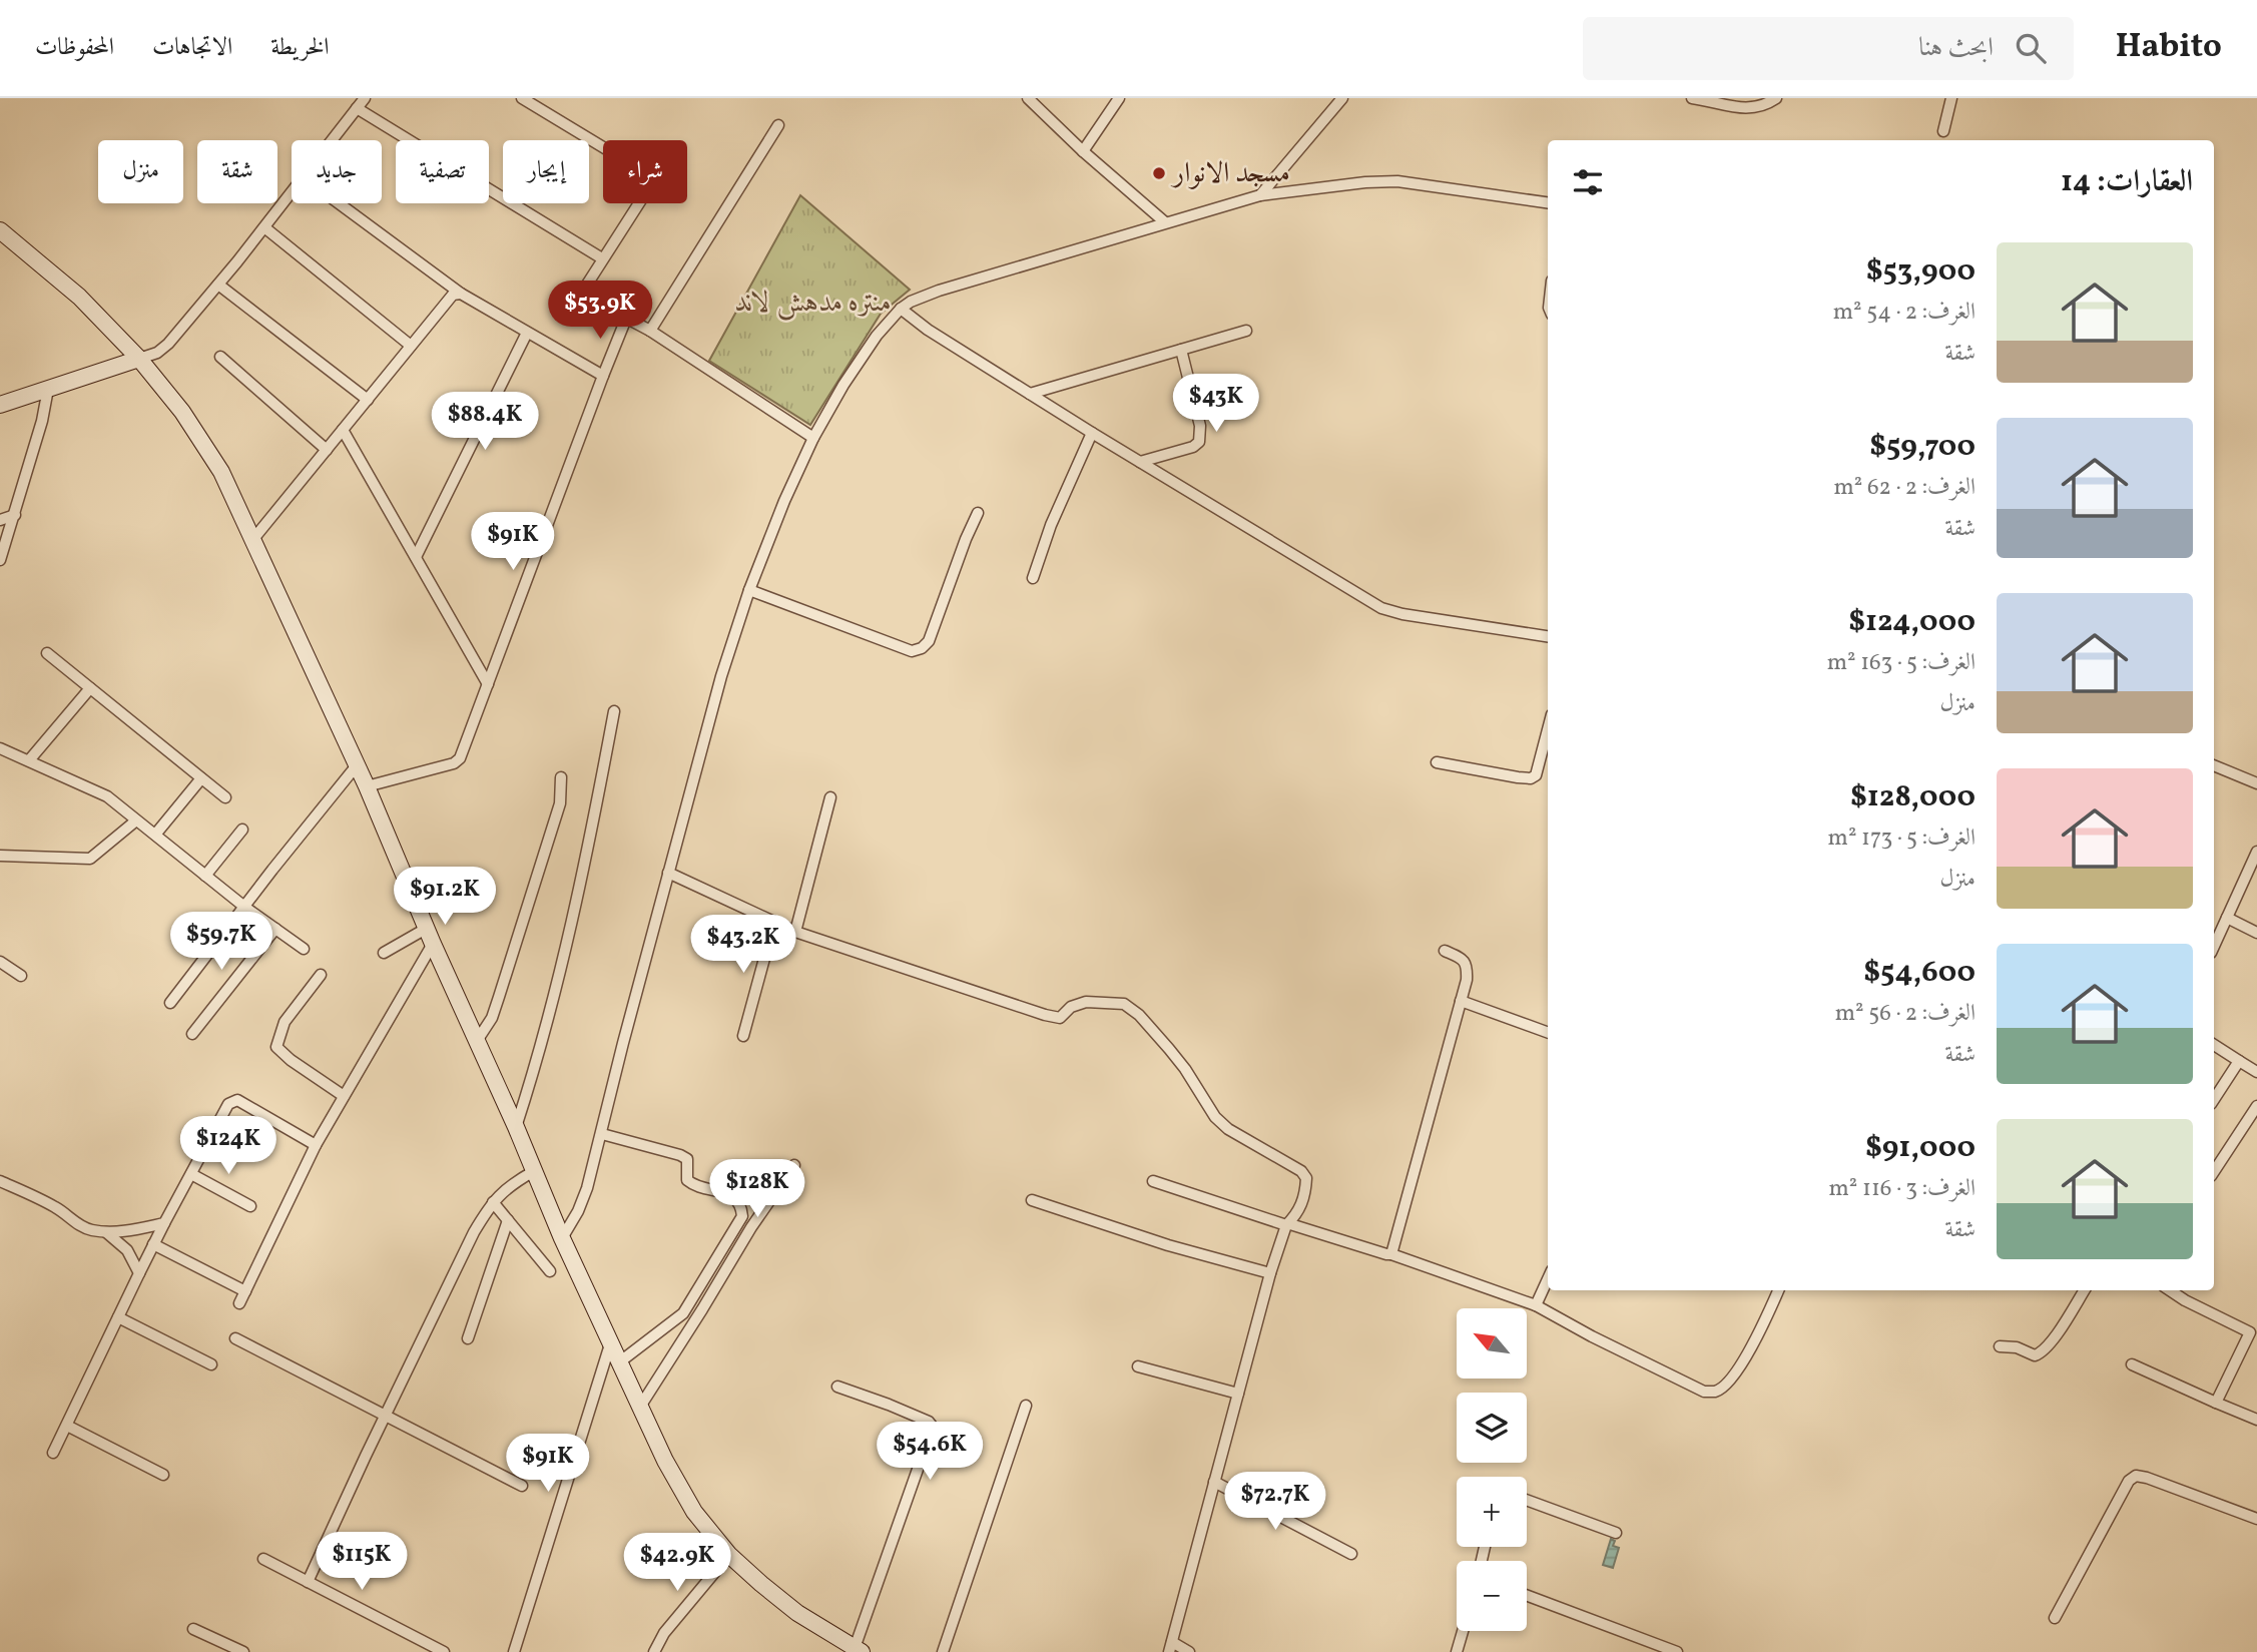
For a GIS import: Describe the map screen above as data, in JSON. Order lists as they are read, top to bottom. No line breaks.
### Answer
{"parks":["منتره مدهش لاند"],"places":["مسجد الانوار"],"north":"top left","page":{"header":"Habito","search":"ابحث هنا","nav":["الخريطة","الاتجاهات","المحفوظات"],"chip":["شراء","إيجار","تصفية","جديد","شقة","منزل"],"heading":"العقارات: 14","list":[{"name":"$53,900","note":"الغرف: 2 · 54 m² · شقة"},{"name":"$59,700","note":"الغرف: 2 · 62 m² · شقة"},{"name":"$124,000","note":"الغرف: 5 · 163 m² · منزل"},{"name":"$128,000","note":"الغرف: 5 · 173 m² · منزل"},{"name":"$54,600","note":"الغرف: 2 · 56 m² · شقة"},{"name":"$91,000","note":"الغرف: 3 · 116 m² · شقة"}],"price":["$53.9K","$43K","$88.4K","$91K","$91.2K","$59.7K","$43.2K","$124K","$128K","$54.6K","$91K","$72.7K","$115K","$42.9K"],"map_buttons":["+","−"]}}
